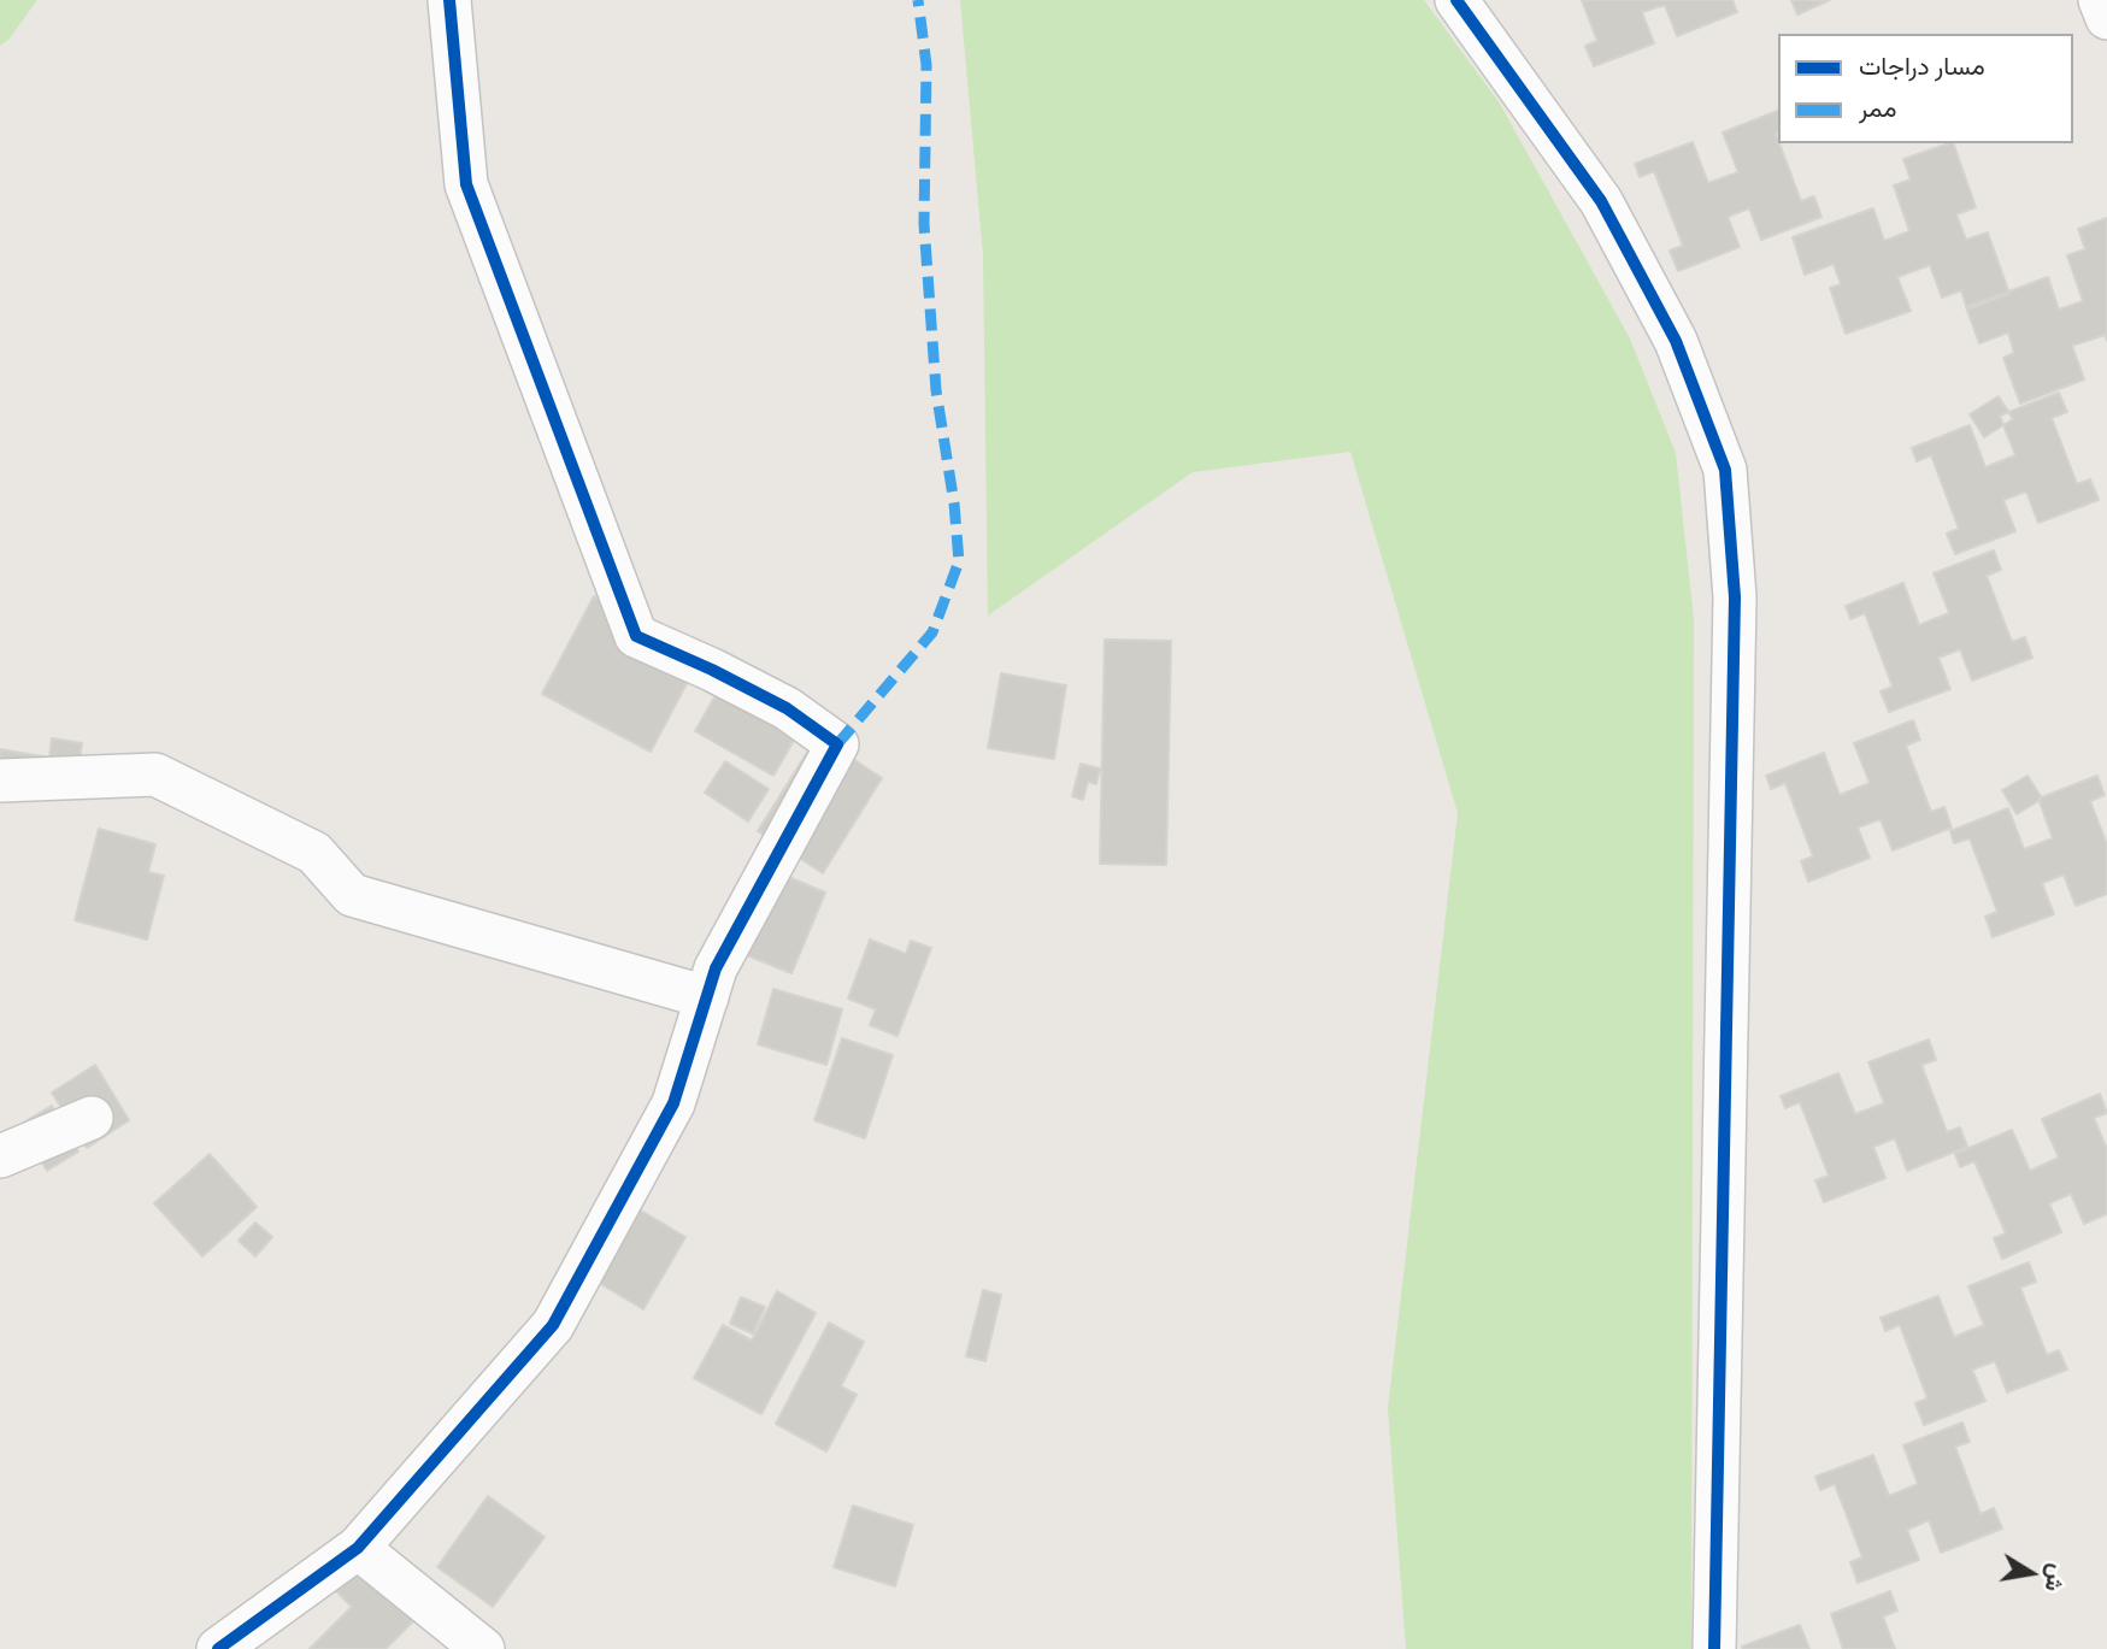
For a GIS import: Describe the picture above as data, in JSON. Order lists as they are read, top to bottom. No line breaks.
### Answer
{"legend":["مسار دراجات","ممر"],"north":"right"}
